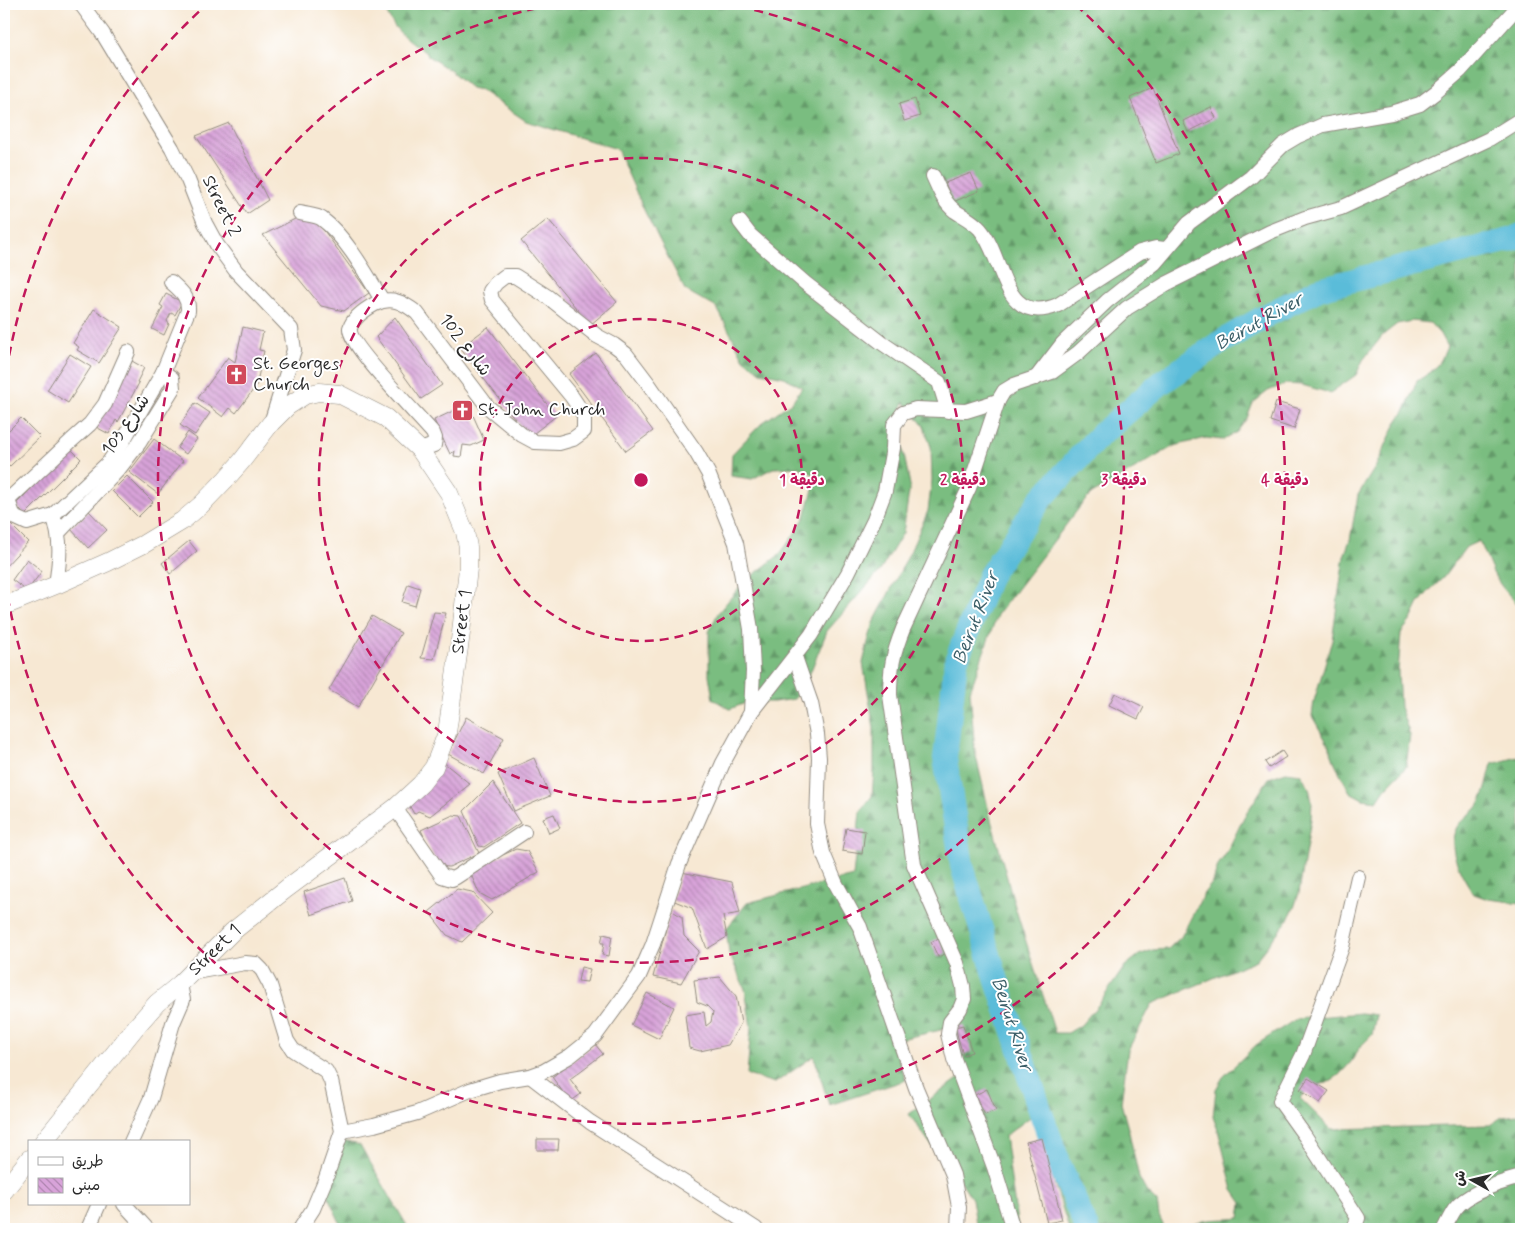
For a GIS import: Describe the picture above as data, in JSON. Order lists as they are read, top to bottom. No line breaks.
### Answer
{"streets":{"street":["Street 2","شارع 102","شارع 103","Street 1"]},"crossings":[["Street 2","Street 1"]],"water":["Beirut River"],"places":{"church":["St. Georges Church","St. John Church"]},"legend":["طريق","مبنى"],"north":"left","rings":["1 دقيقة","2 دقيقة","3 دقيقة","4 دقيقة"]}
